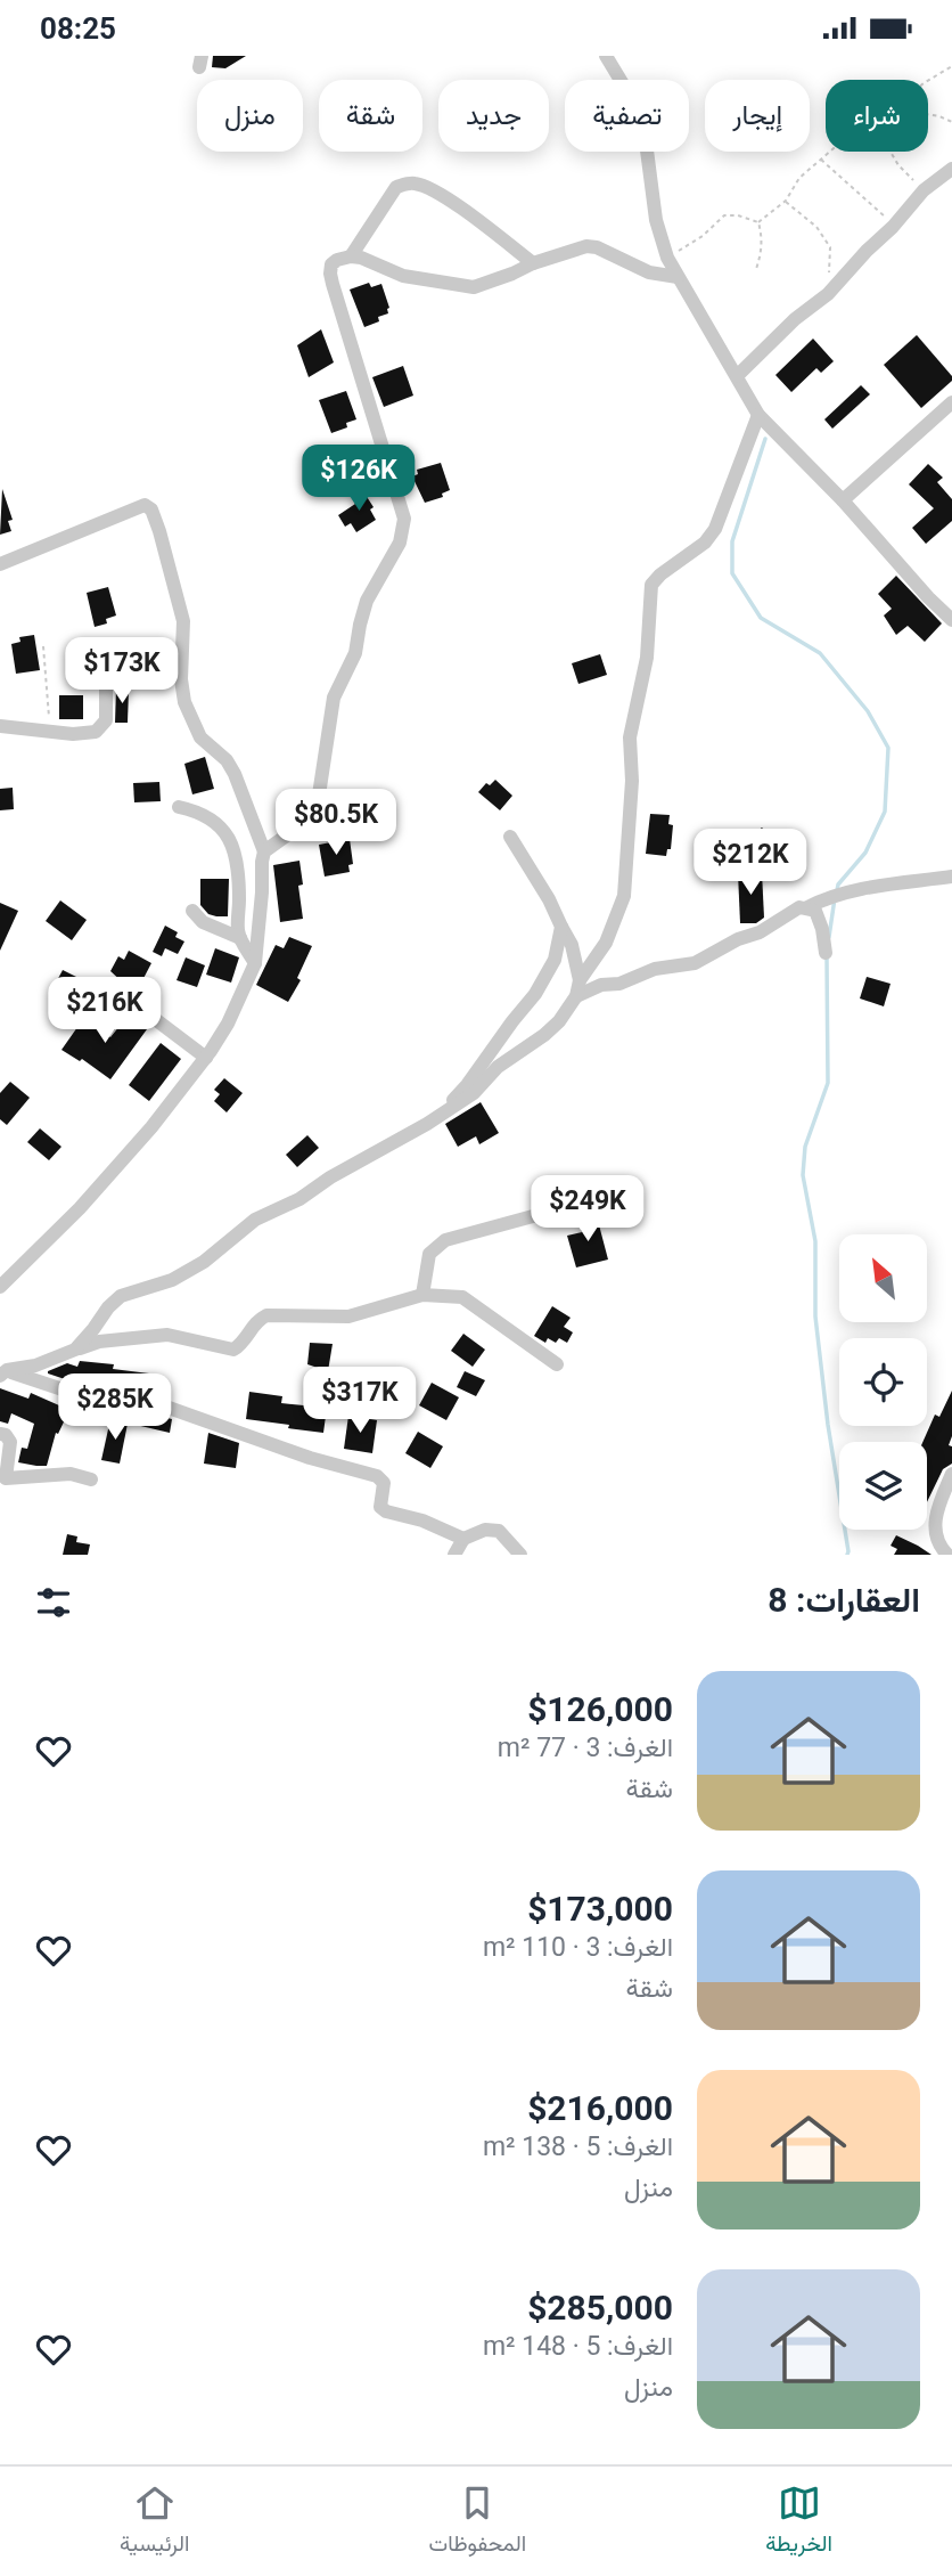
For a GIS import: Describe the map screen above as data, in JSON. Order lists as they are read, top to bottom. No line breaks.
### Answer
{"north":"top left","page":{"status":"08:25","chip":["شراء","إيجار","تصفية","جديد","شقة","منزل"],"price":["$126K","$173K","$80.5K","$212K","$216K","$249K","$317K","$285K"],"heading":"العقارات: 8","list":[{"name":"$126,000","note":"الغرف: 3 · 77 m² · شقة"},{"name":"$173,000","note":"الغرف: 3 · 110 m² · شقة"},{"name":"$216,000","note":"الغرف: 5 · 138 m² · منزل"},{"name":"$285,000","note":"الغرف: 5 · 148 m² · منزل"}],"tabs":["الخريطة","المحفوظات","الرئيسية"]}}
